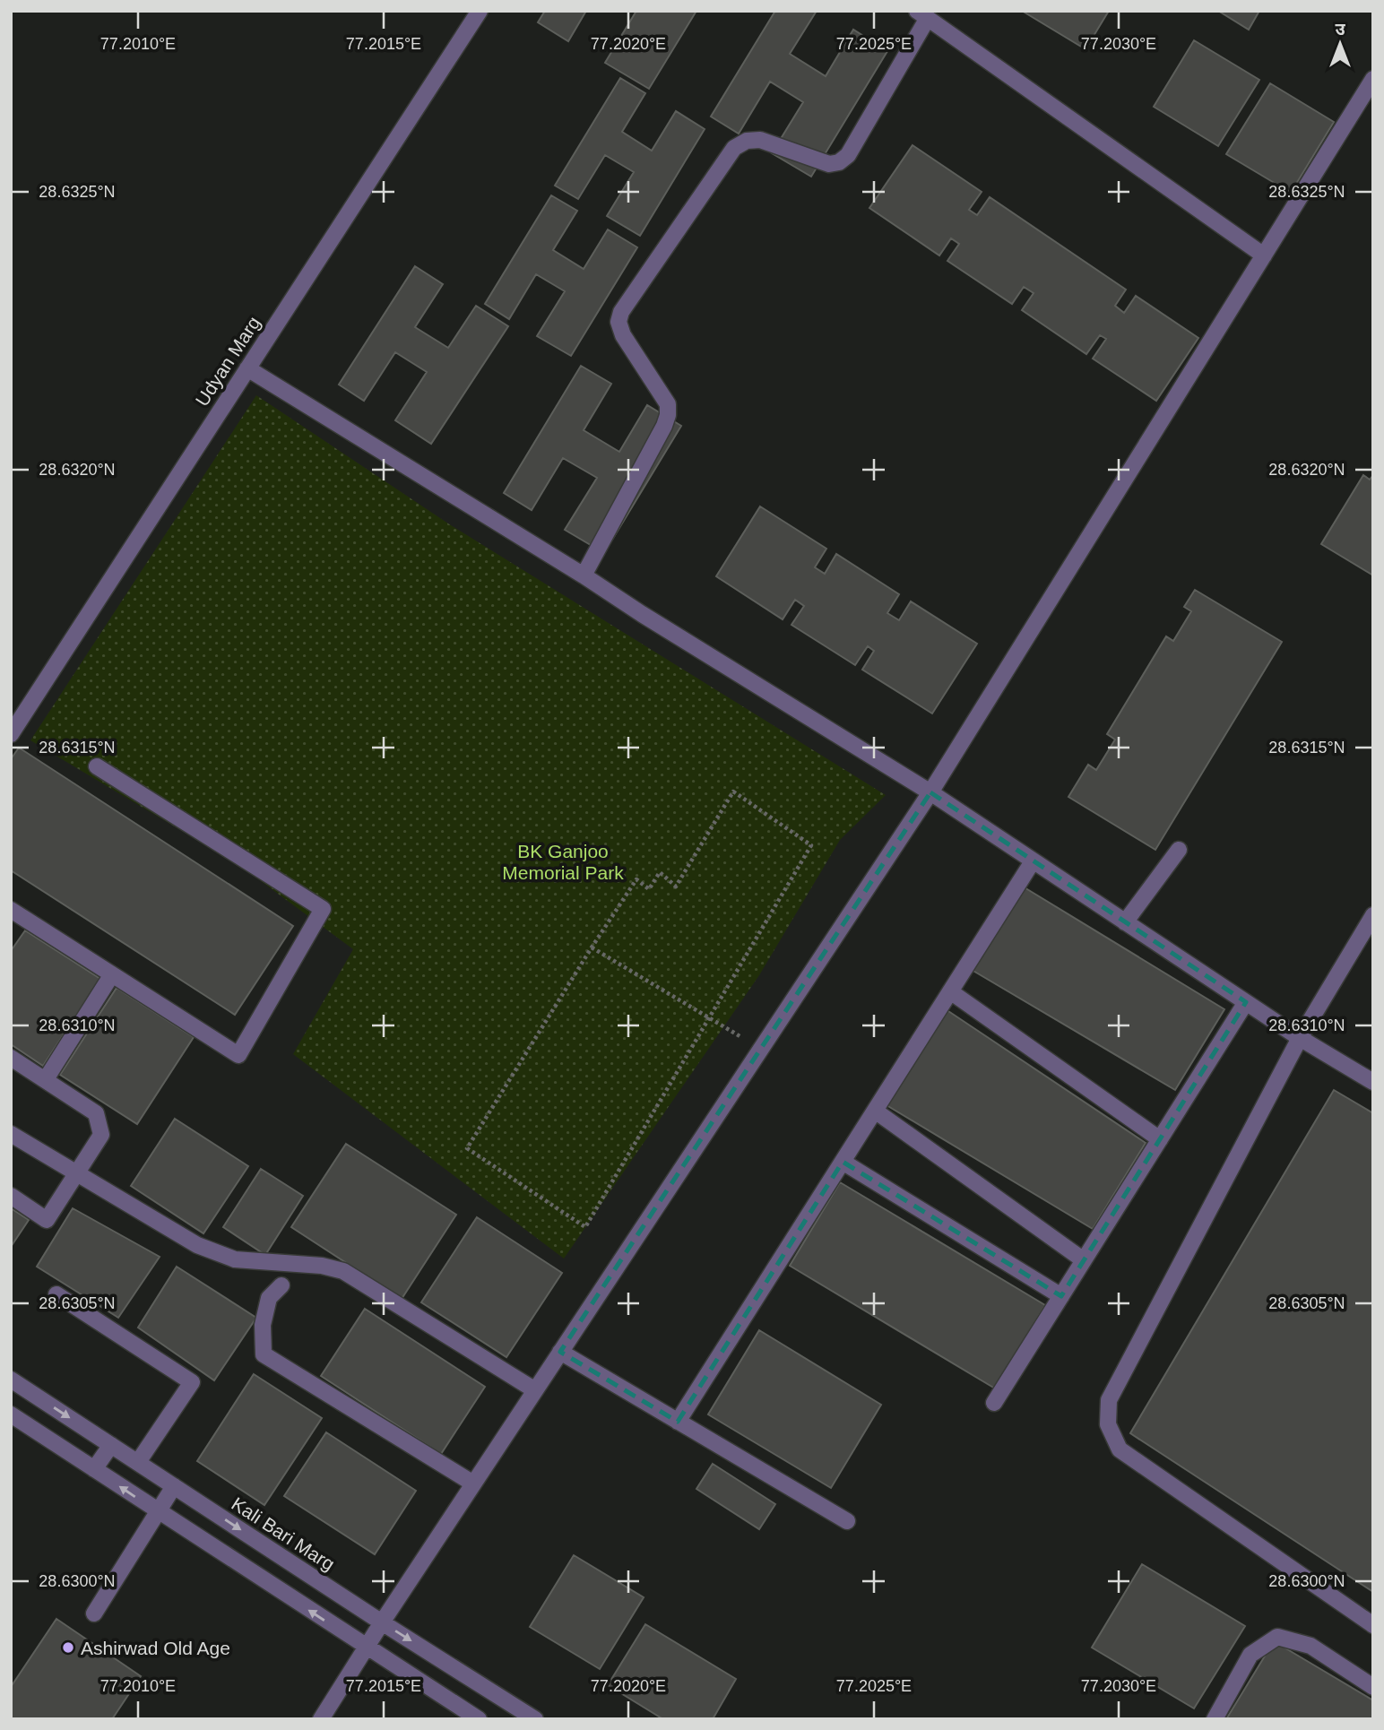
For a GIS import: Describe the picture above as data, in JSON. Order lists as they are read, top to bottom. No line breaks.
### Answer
{"streets":{"street":["Udyan Marg","Kali Bari Marg"]},"parks":["BK Ganjoo Memorial Park"],"places":["Ashirwad Old Age"],"north":"top","coordinates":["77.2010°E","77.2015°E","77.2020°E","77.2025°E","77.2030°E","28.6325°N","28.6320°N","28.6315°N","28.6310°N","28.6305°N","28.6300°N"]}
